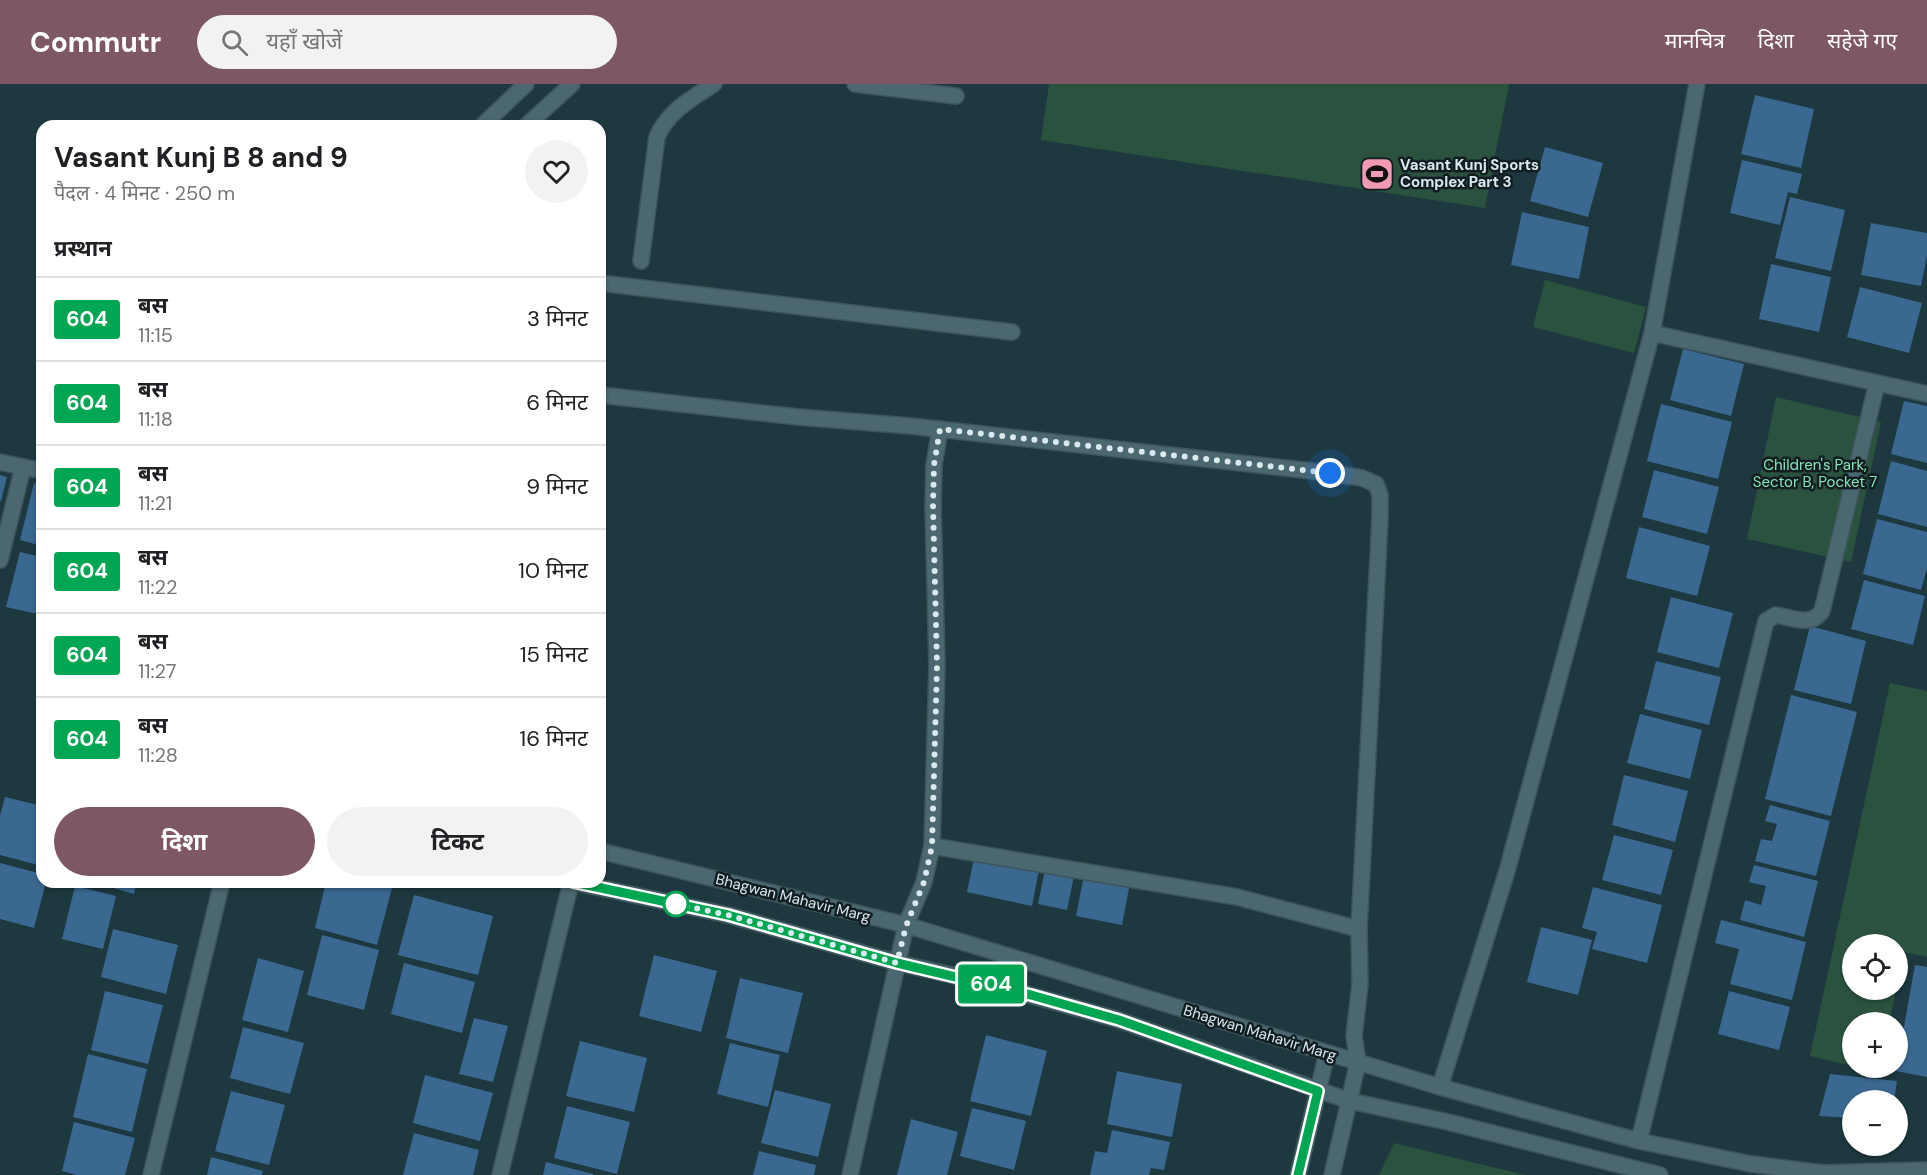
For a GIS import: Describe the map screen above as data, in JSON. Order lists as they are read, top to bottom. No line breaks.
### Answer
{"streets":{"street":["Bhagwan Mahavir Marg"]},"parks":["Children's Park, Sector B, Pocket 7"],"places":{"sports":["Vasant Kunj Sports Complex Part 3"]},"lines":["bus line 604"],"page":{"header":"Commutr","search":"यहाँ खोजें","nav":["मानचित्र","दिशा","सहेजे गए"],"on_map":"604","heading":[["Vasant Kunj B 8 and 9","पैदल · 4 मिनट · 250 m"],"प्रस्थान"],"list":[{"mark":"604","name":"बस","note":"11:15","value":"3 मिनट"},{"mark":"604","name":"बस","note":"11:18","value":"6 मिनट"},{"mark":"604","name":"बस","note":"11:21","value":"9 मिनट"},{"mark":"604","name":"बस","note":"11:22","value":"10 मिनट"},{"mark":"604","name":"बस","note":"11:27","value":"15 मिनट"},{"mark":"604","name":"बस","note":"11:28","value":"16 मिनट"}],"buttons":["दिशा","टिकट"],"map_buttons":["+","−"]}}
